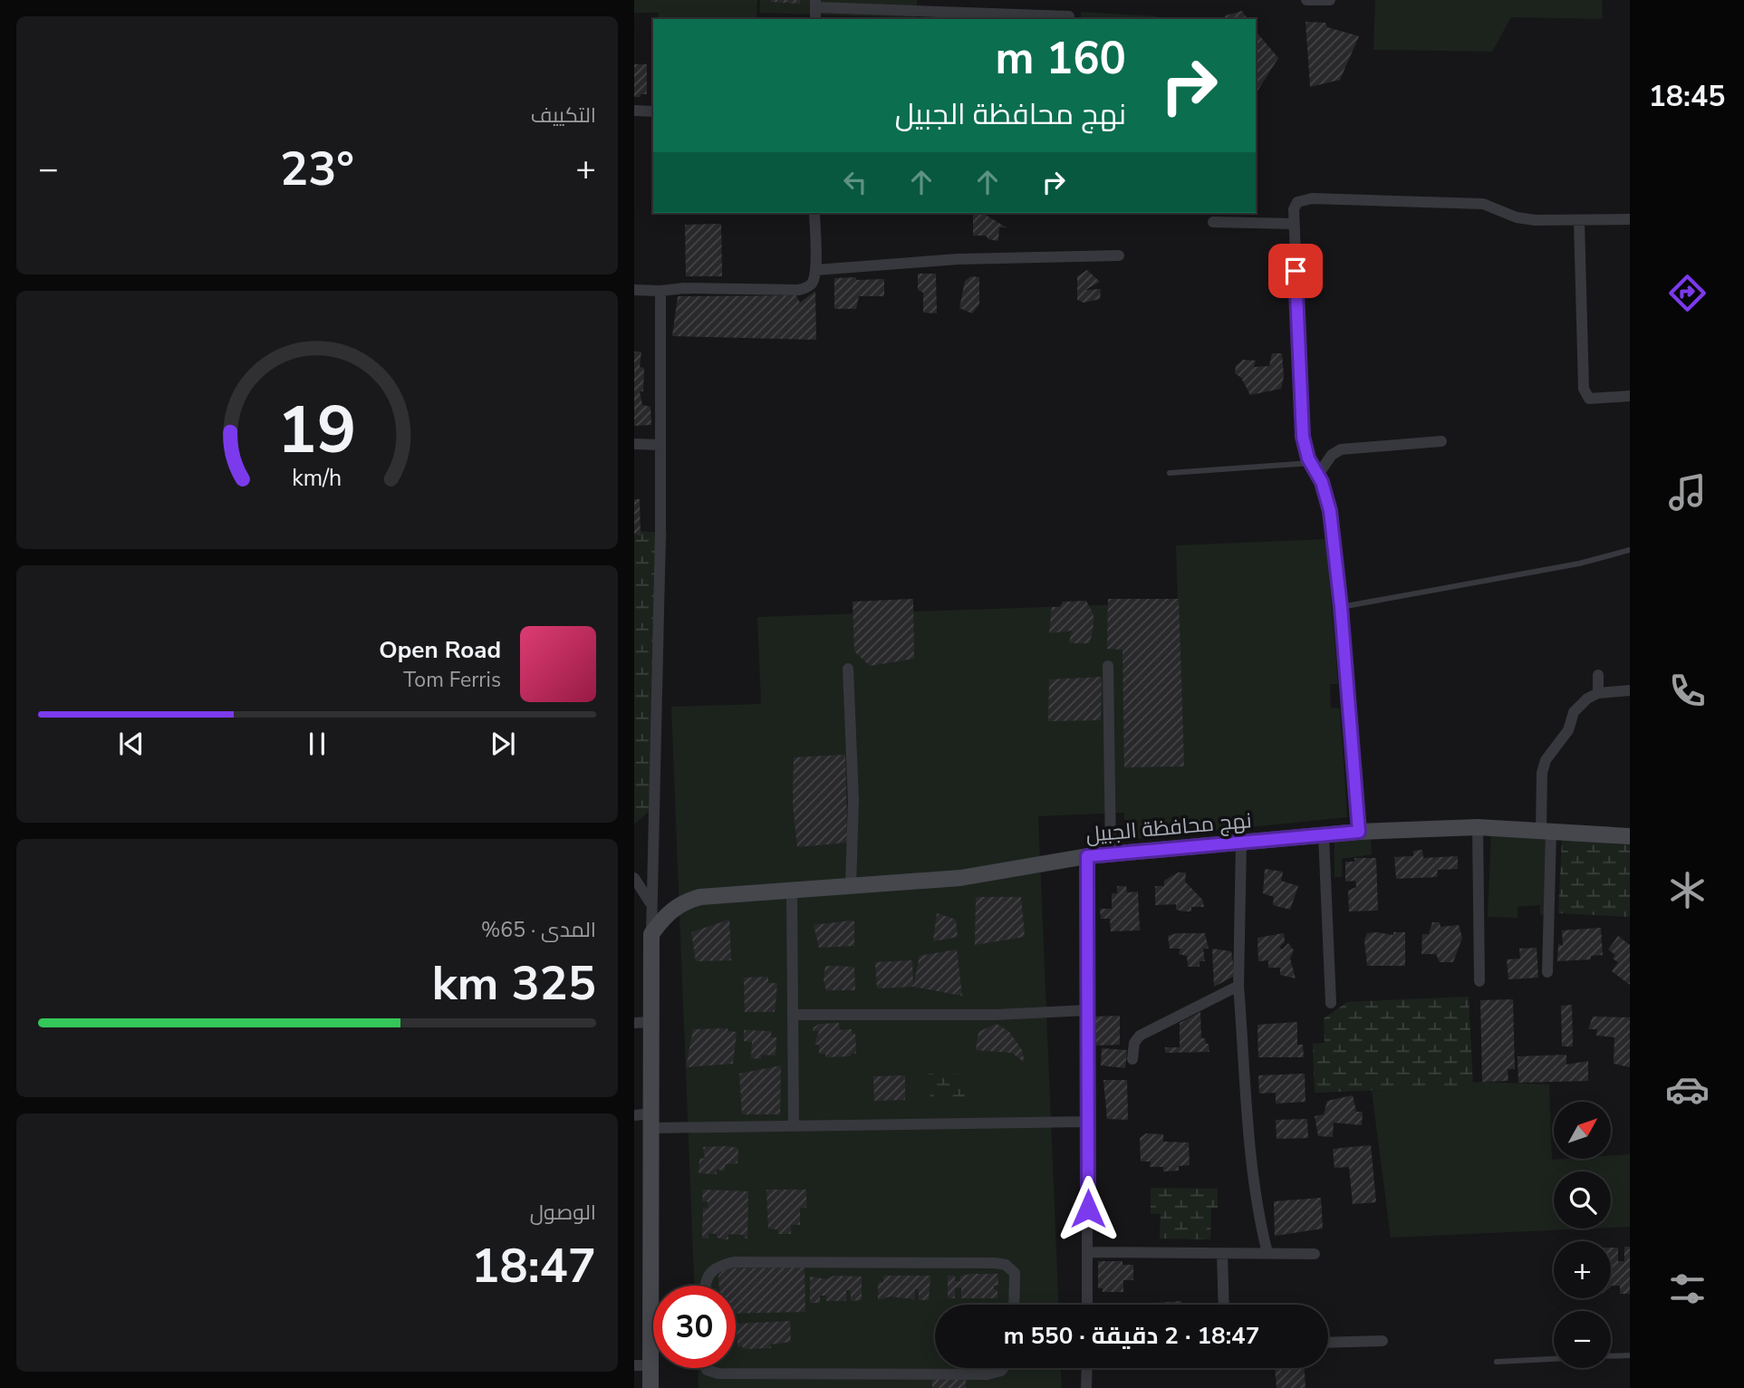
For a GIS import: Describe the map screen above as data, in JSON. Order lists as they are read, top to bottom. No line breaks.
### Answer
{"streets":{"street":["نهج محافظة الجبيل"]},"north":"top right","page":{"tabs":"18:45","tile":["التكييف",["المدى · 65%","325 km"],["الوصول","18:47"]],"turn":["160 m","نهج محافظة الجبيل"],"heat":["−","23°","+"],"song":["Open Road","Tom Ferris"],"map_buttons":["+","−"],"limit":"30","trip":"18:47 · 2 دقيقة · 550 m","gauge":["19","km/h"]}}
